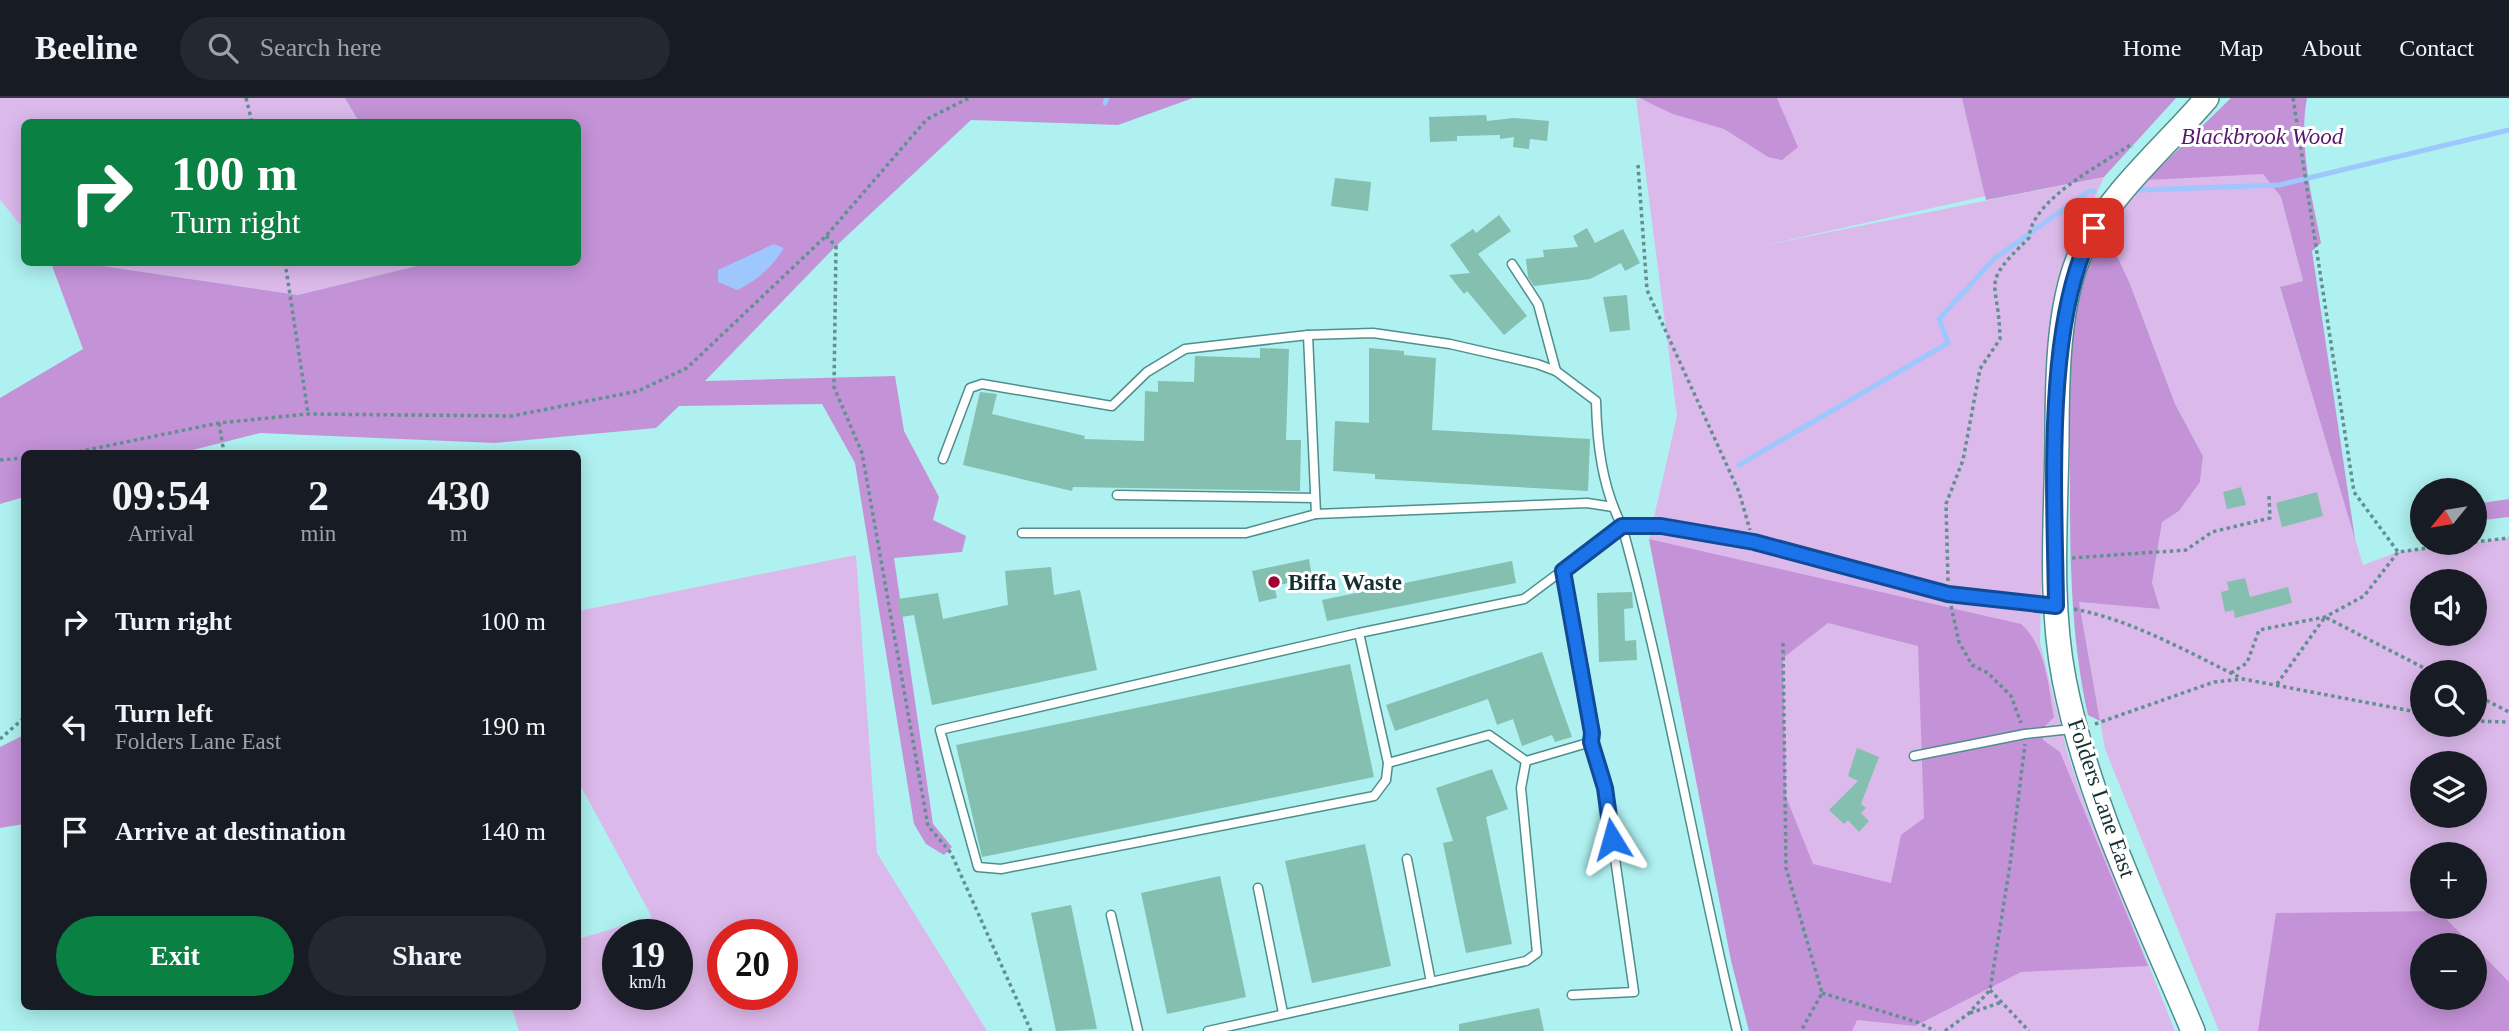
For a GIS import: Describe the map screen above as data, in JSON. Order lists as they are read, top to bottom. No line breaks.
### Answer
{"streets":{"street":["Folders Lane East"]},"parks":["Blackbrook Wood"],"places":["Biffa Waste"],"north":"bottom left","page":{"header":"Beeline","search":"Search here","nav":["Home","Map","About","Contact"],"turn":["100 m","Turn right"],"eta":["09:54","Arrival","2","min","430","m"],"map_buttons":["+","−"],"list":[{"name":"Turn right","value":"100 m"},{"name":"Turn left","note":"Folders Lane East","value":"190 m"},{"name":"Arrive at destination","value":"140 m"}],"buttons":["Exit","Share"],"speed":"19 km/h","limit":"20"}}
